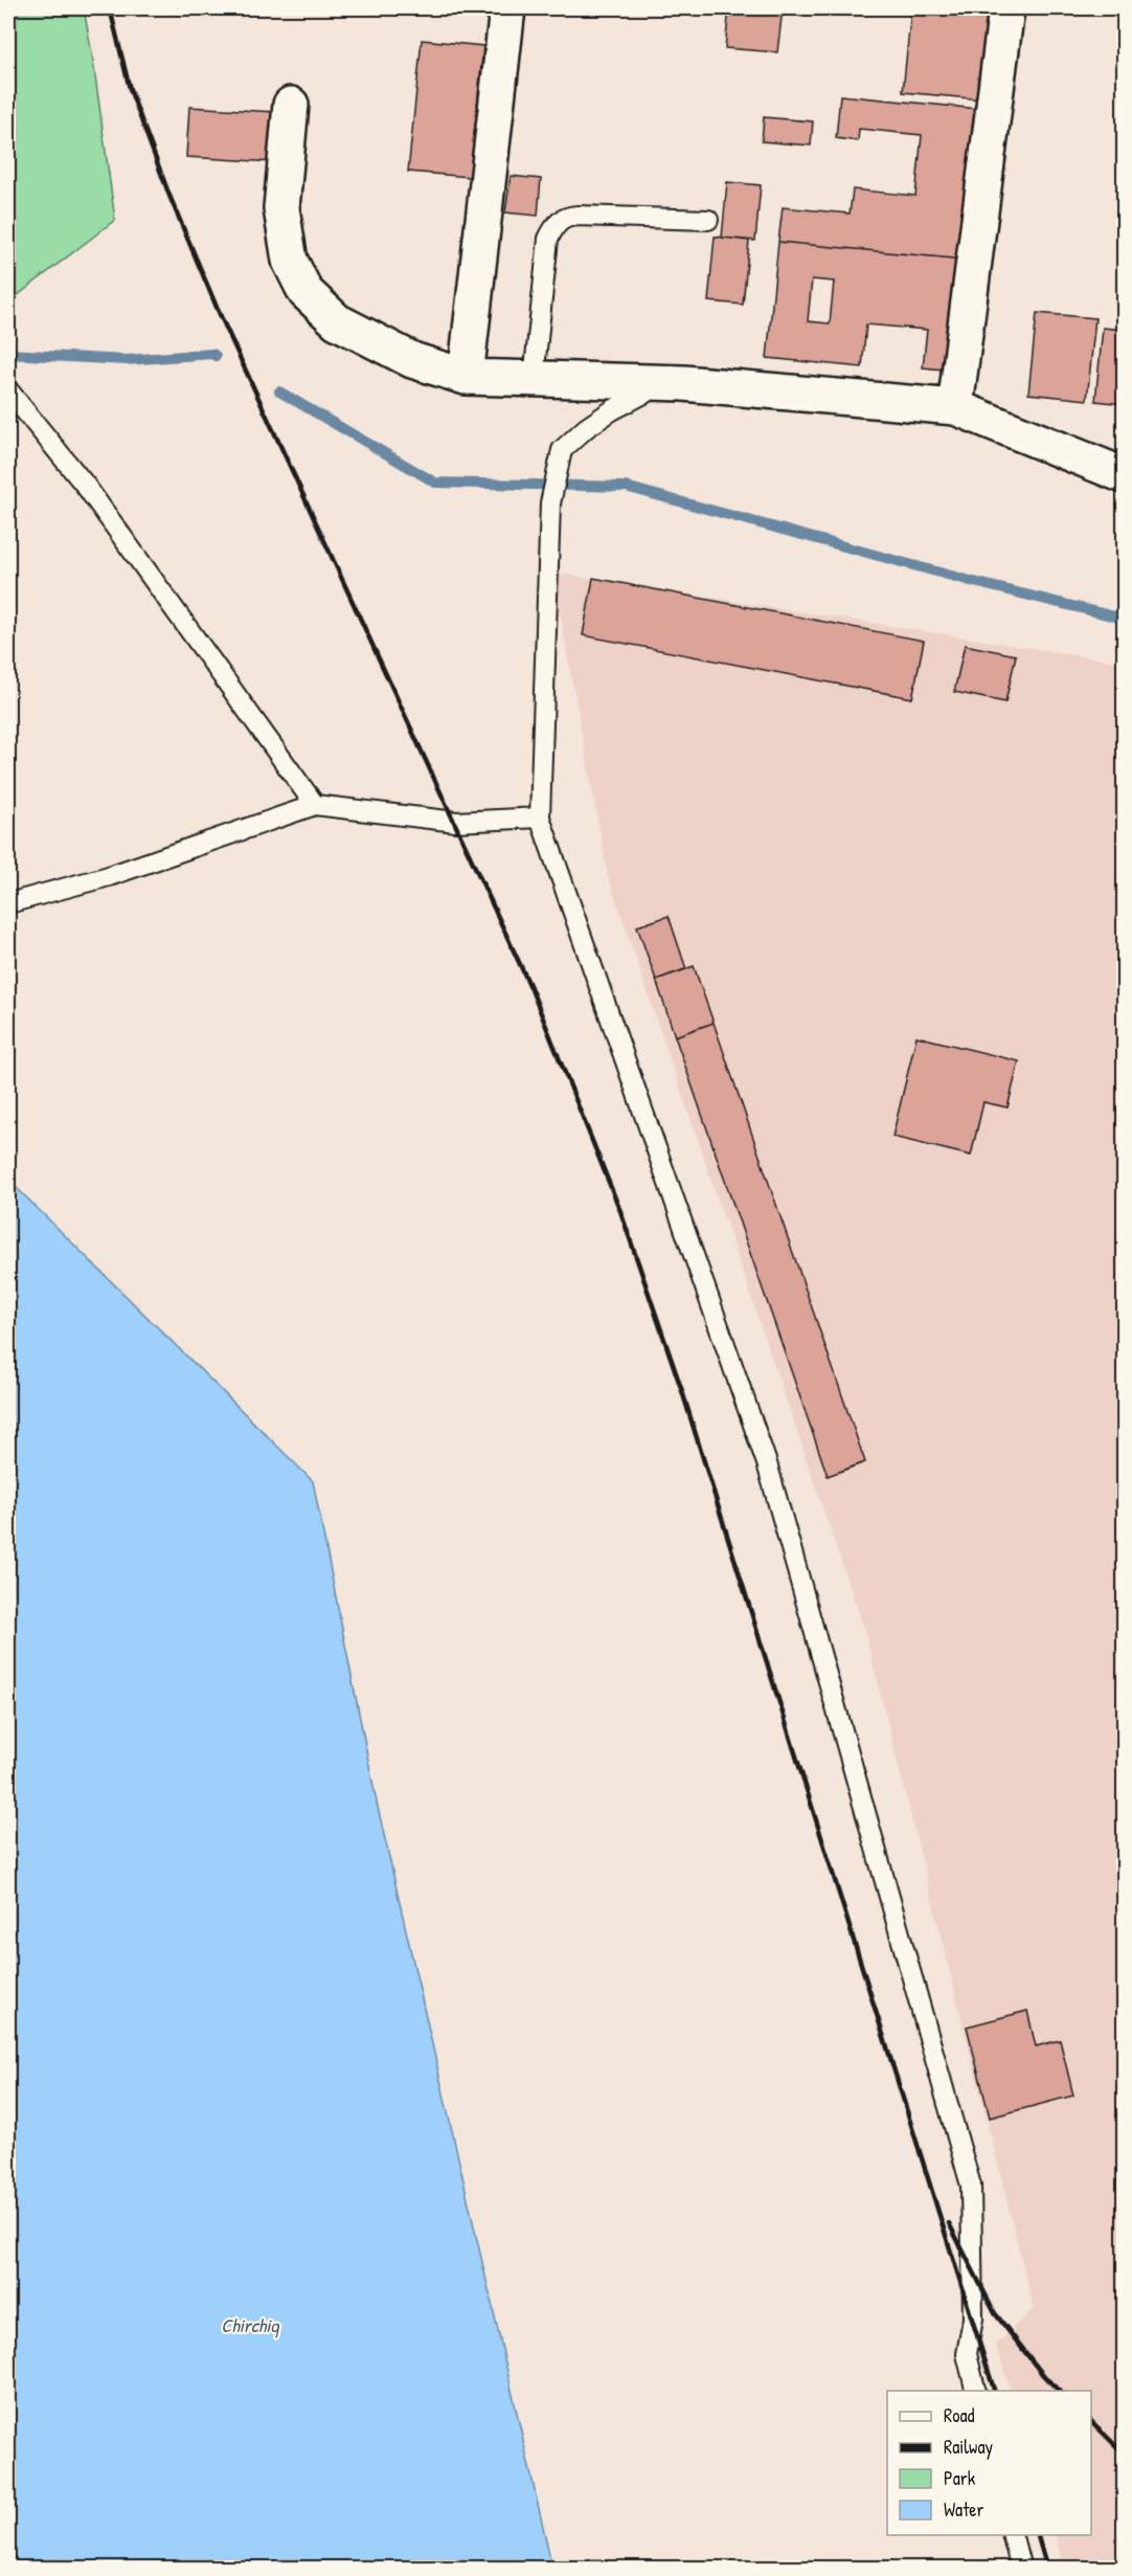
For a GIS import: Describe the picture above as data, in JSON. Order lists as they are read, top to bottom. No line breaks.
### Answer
{"water":["Chirchiq"],"legend":["Road","Railway","Park","Water"]}
